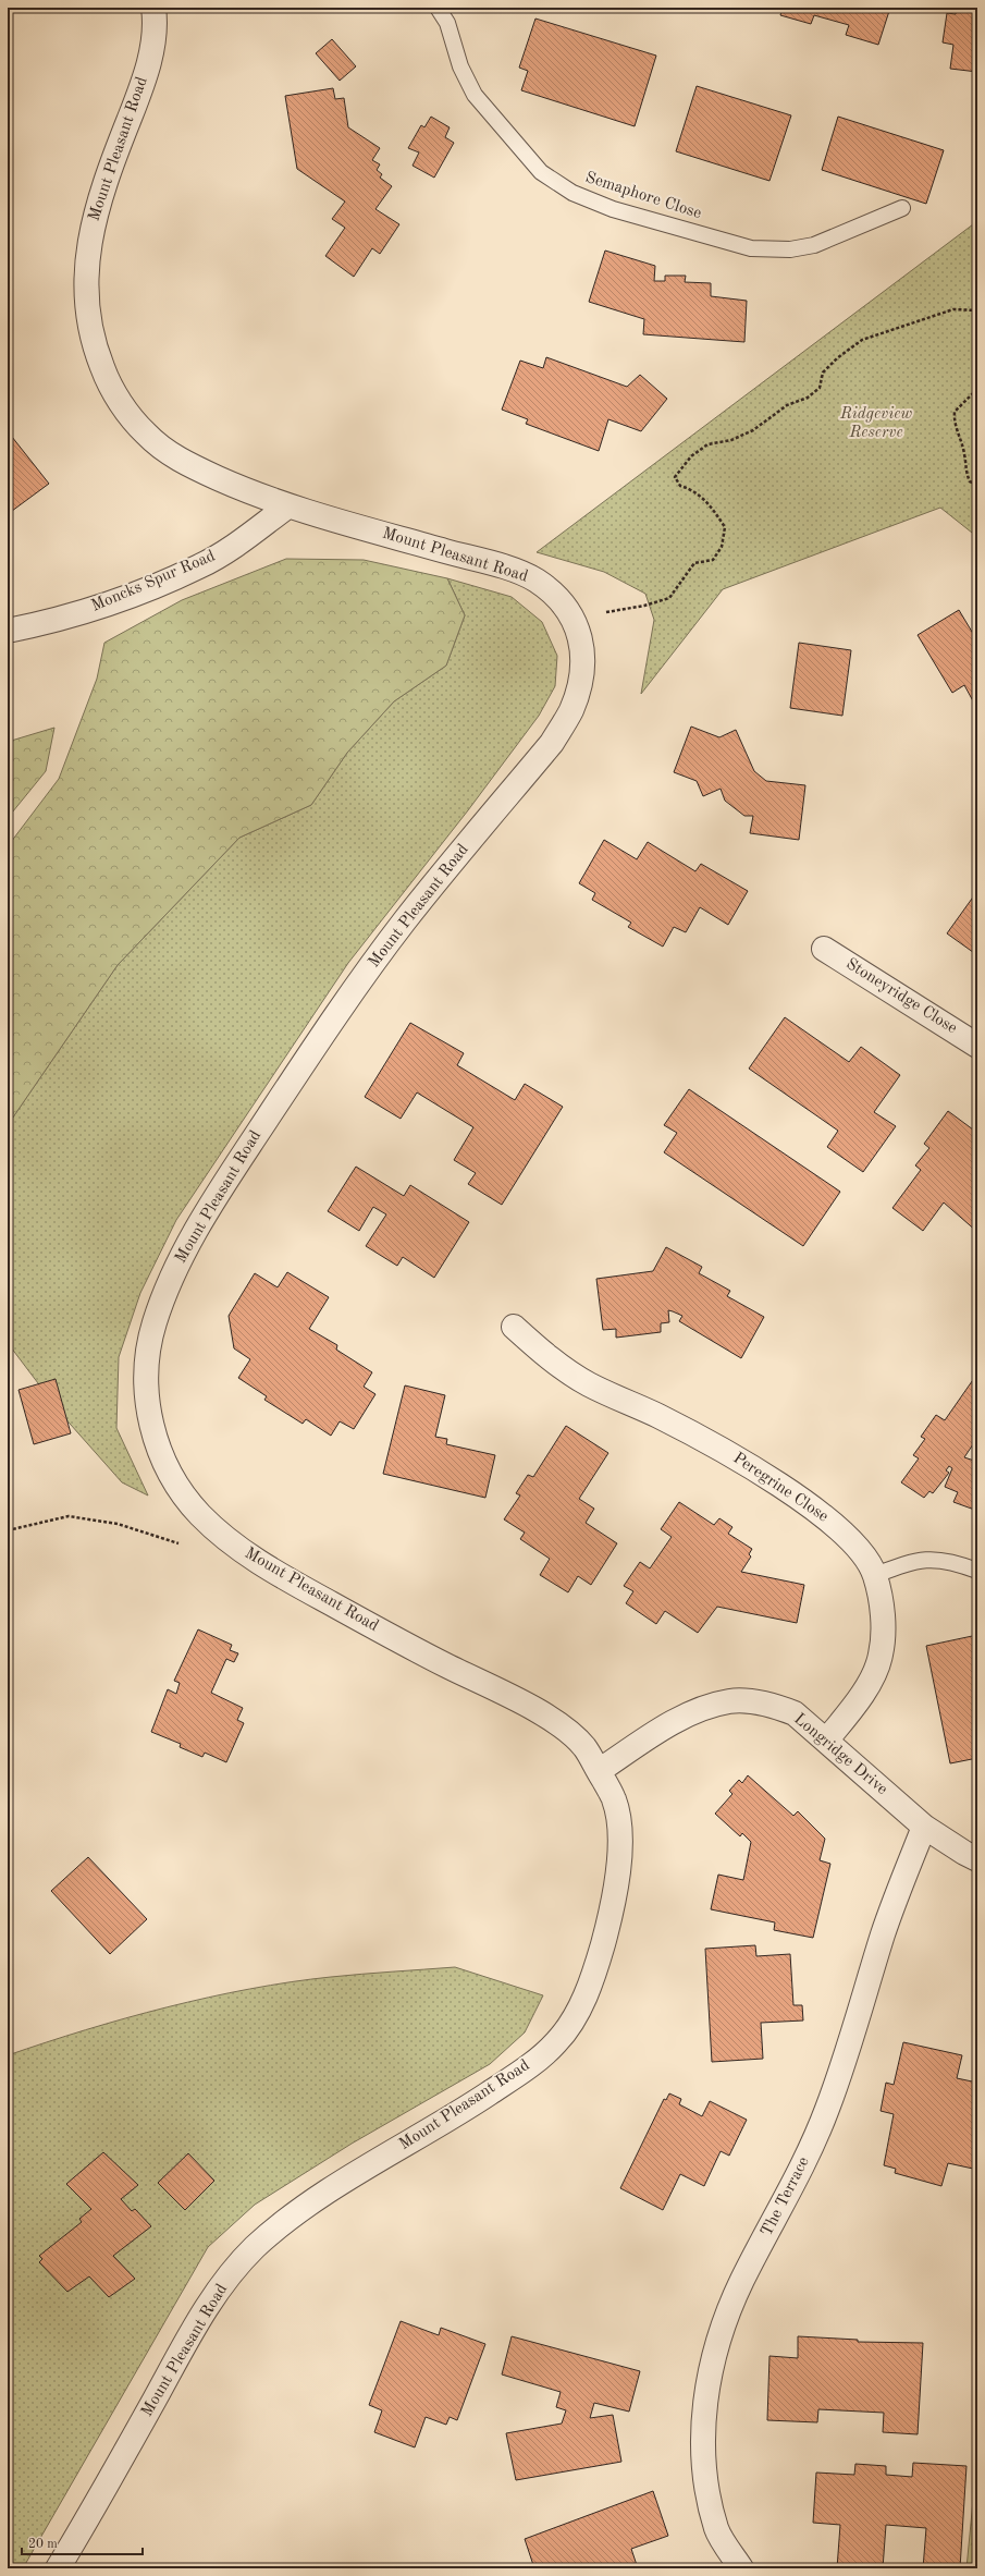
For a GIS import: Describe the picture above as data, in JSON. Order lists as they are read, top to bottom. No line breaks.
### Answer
{"streets":{"street":["Mount Pleasant Road","Moncks Spur Road","Stoneyridge Close","Peregrine Close","Longridge Drive","The Terrace"],"lane":["Semaphore Close"]},"crossings":[["Mount Pleasant Road","Moncks Spur Road"],["Mount Pleasant Road","Longridge Drive"],["Peregrine Close","Longridge Drive"],["Longridge Drive","The Terrace"]],"parks":["Ridgeview Reserve"],"scale_bar":"20 m"}
